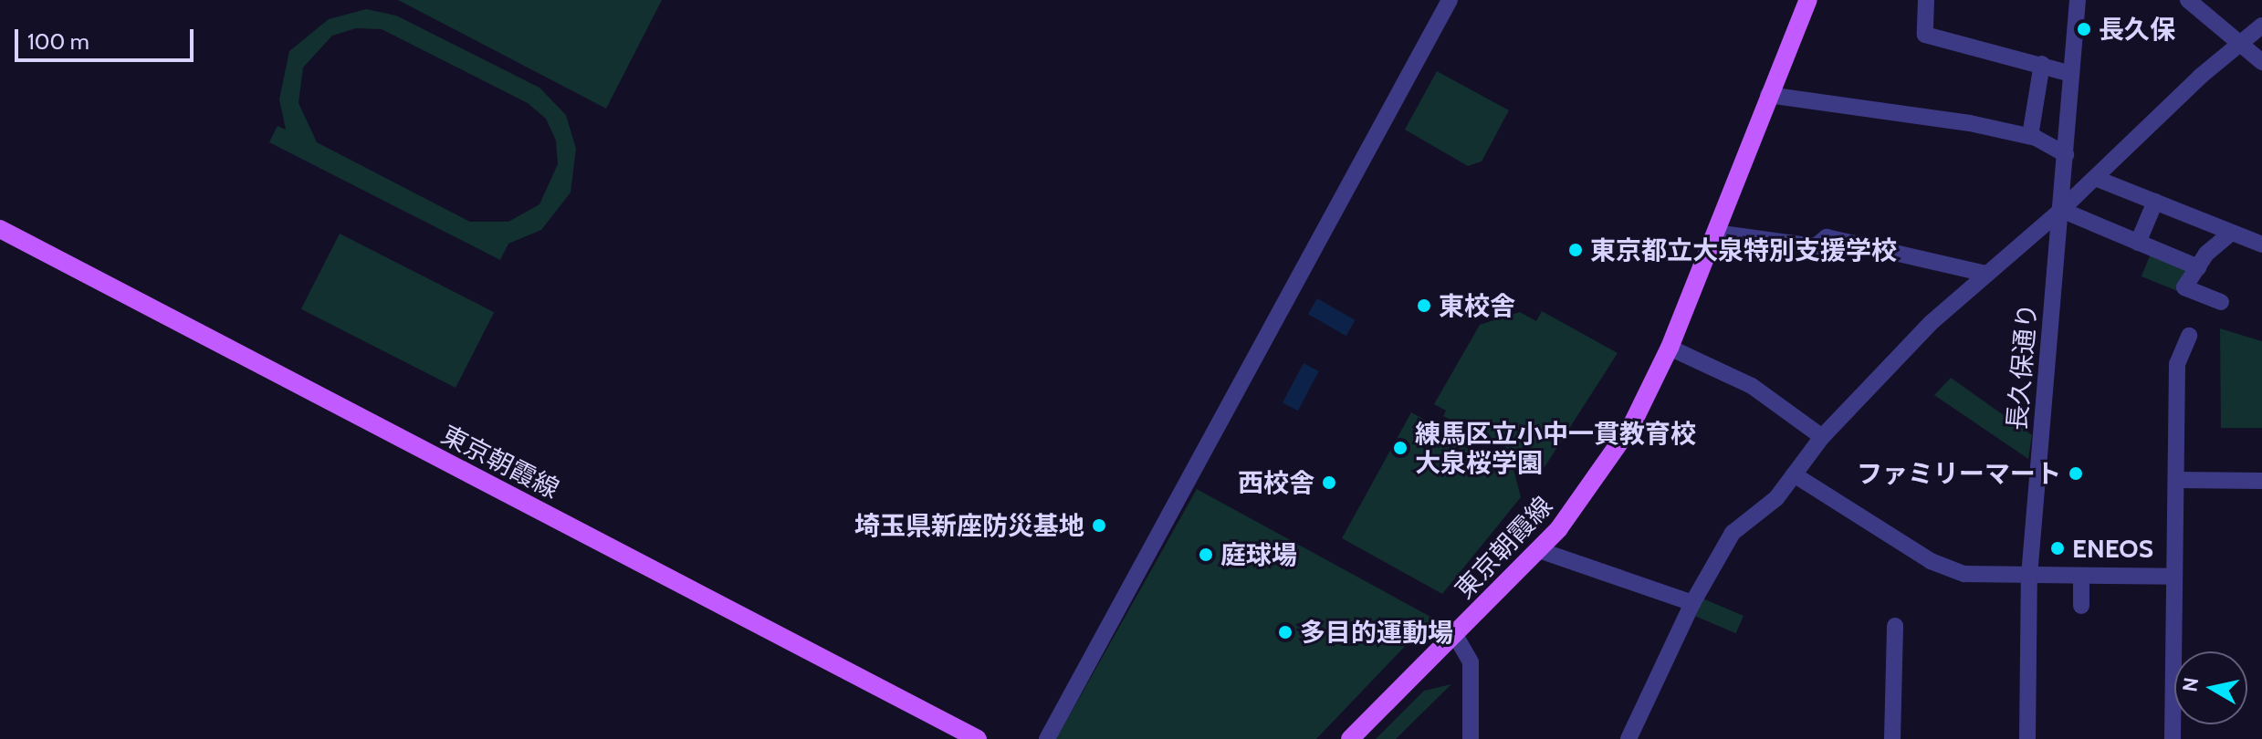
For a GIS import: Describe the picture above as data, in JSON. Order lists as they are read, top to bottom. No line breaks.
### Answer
{"streets":{"main road":["東京朝霞線"],"street":["長久保通り"]},"places":["長久保","東京都立大泉特別支援学校","東校舎","練馬区立小中一貫教育校 大泉桜学園","ファミリーマート","西校舎","埼玉県新座防災基地","ENEOS","庭球場","多目的運動場"],"scale_bar":"100 m","north":"left"}
